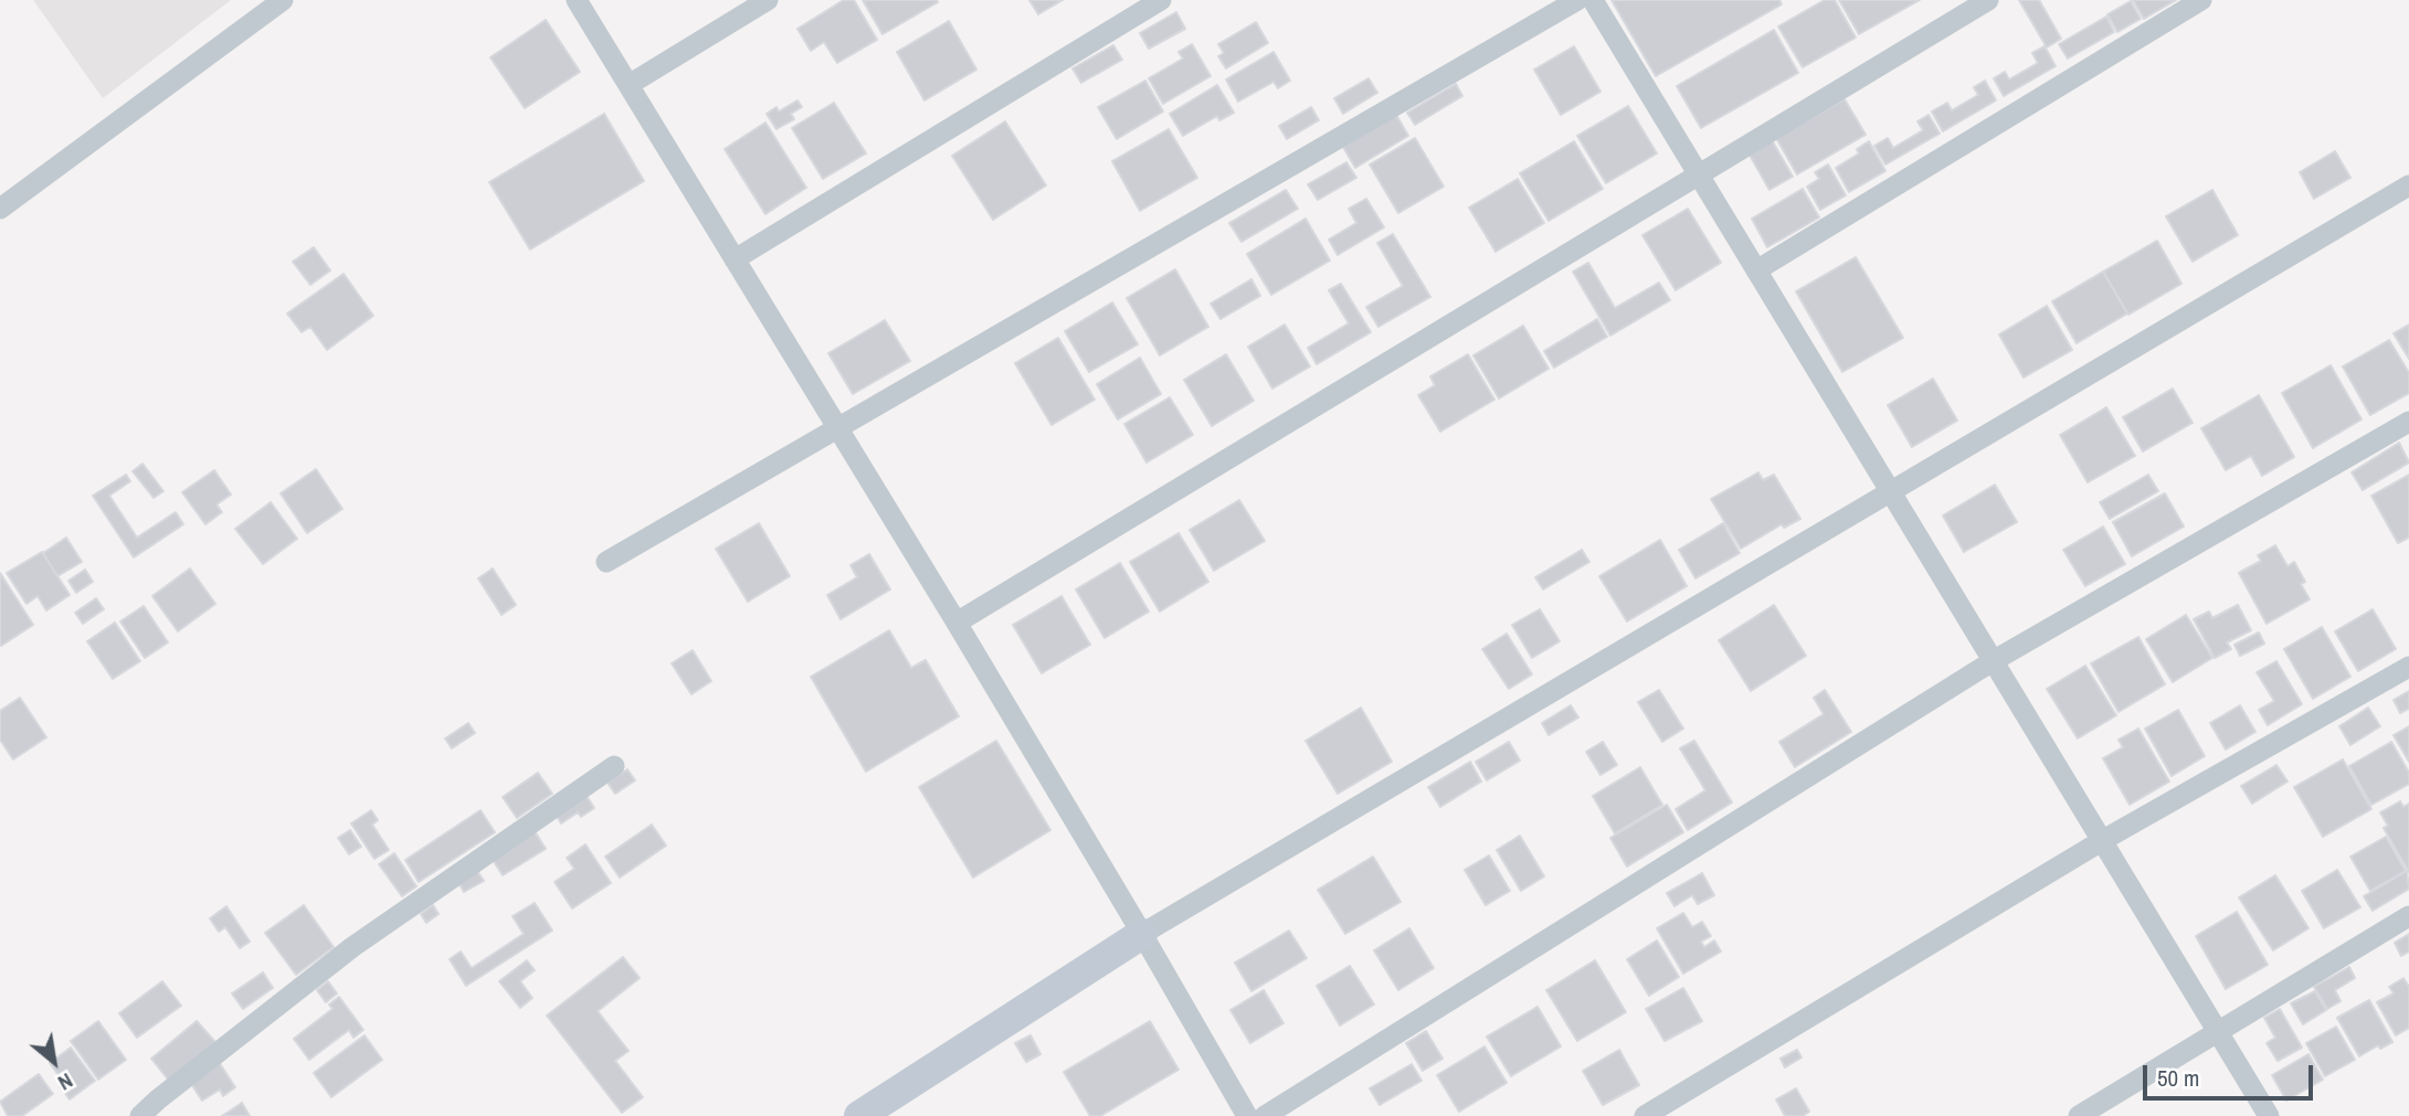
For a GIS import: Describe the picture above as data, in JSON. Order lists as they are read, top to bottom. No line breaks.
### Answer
{"scale_bar":"50 m","north":"bottom right"}
